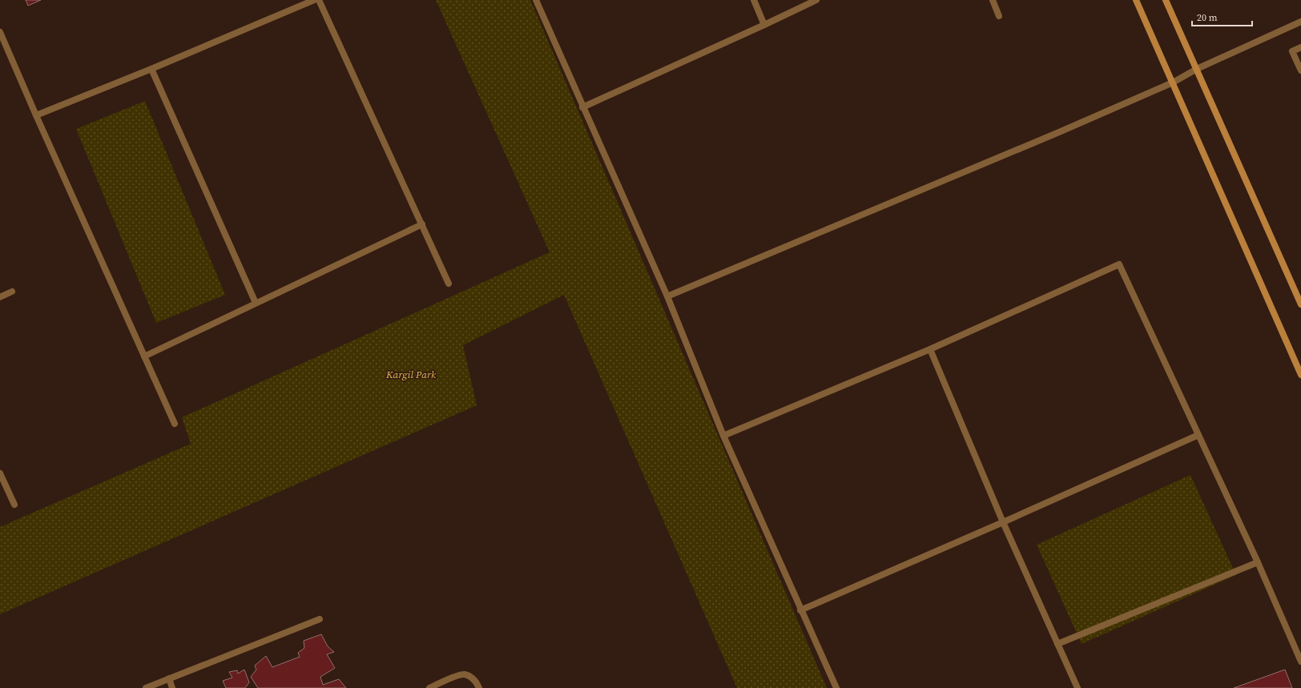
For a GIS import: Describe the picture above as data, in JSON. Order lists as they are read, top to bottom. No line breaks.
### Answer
{"parks":["Kargil Park"],"scale_bar":"20 m"}
